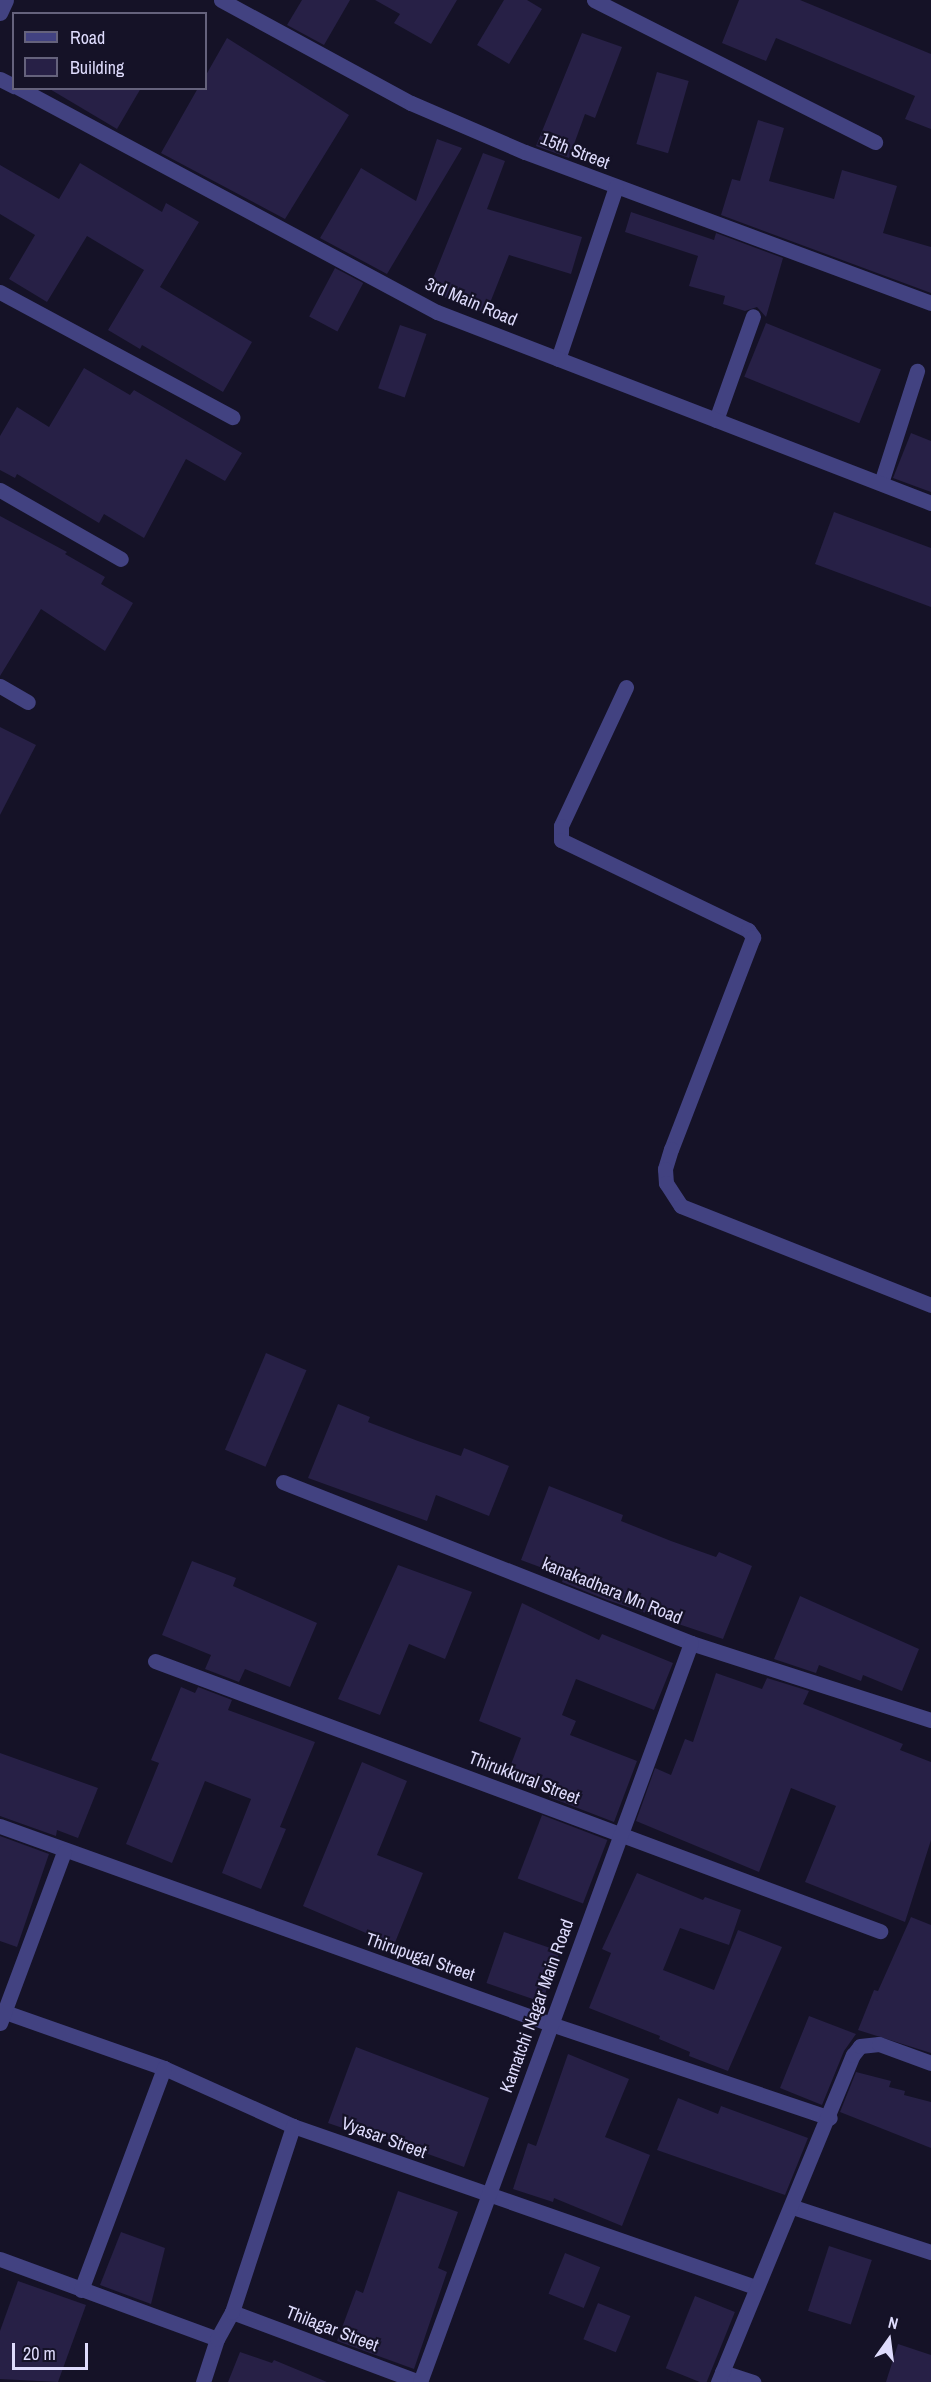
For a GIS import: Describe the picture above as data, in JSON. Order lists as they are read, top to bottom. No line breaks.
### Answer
{"streets":{"street":["15th Street","3rd Main Road","kanakadhara Mn Road","Thirukkural Street","Thirupugal Street","Kamatchi Nagar Main Road","Vyasar Street","Thilagar Street"]},"crossings":[["kanakadhara Mn Road","Kamatchi Nagar Main Road"],["Thirukkural Street","Kamatchi Nagar Main Road"],["Thirupugal Street","Kamatchi Nagar Main Road"],["Kamatchi Nagar Main Road","Vyasar Street"],["Kamatchi Nagar Main Road","Thilagar Street"]],"legend":["Road","Building"],"scale_bar":"20 m","north":"top"}
